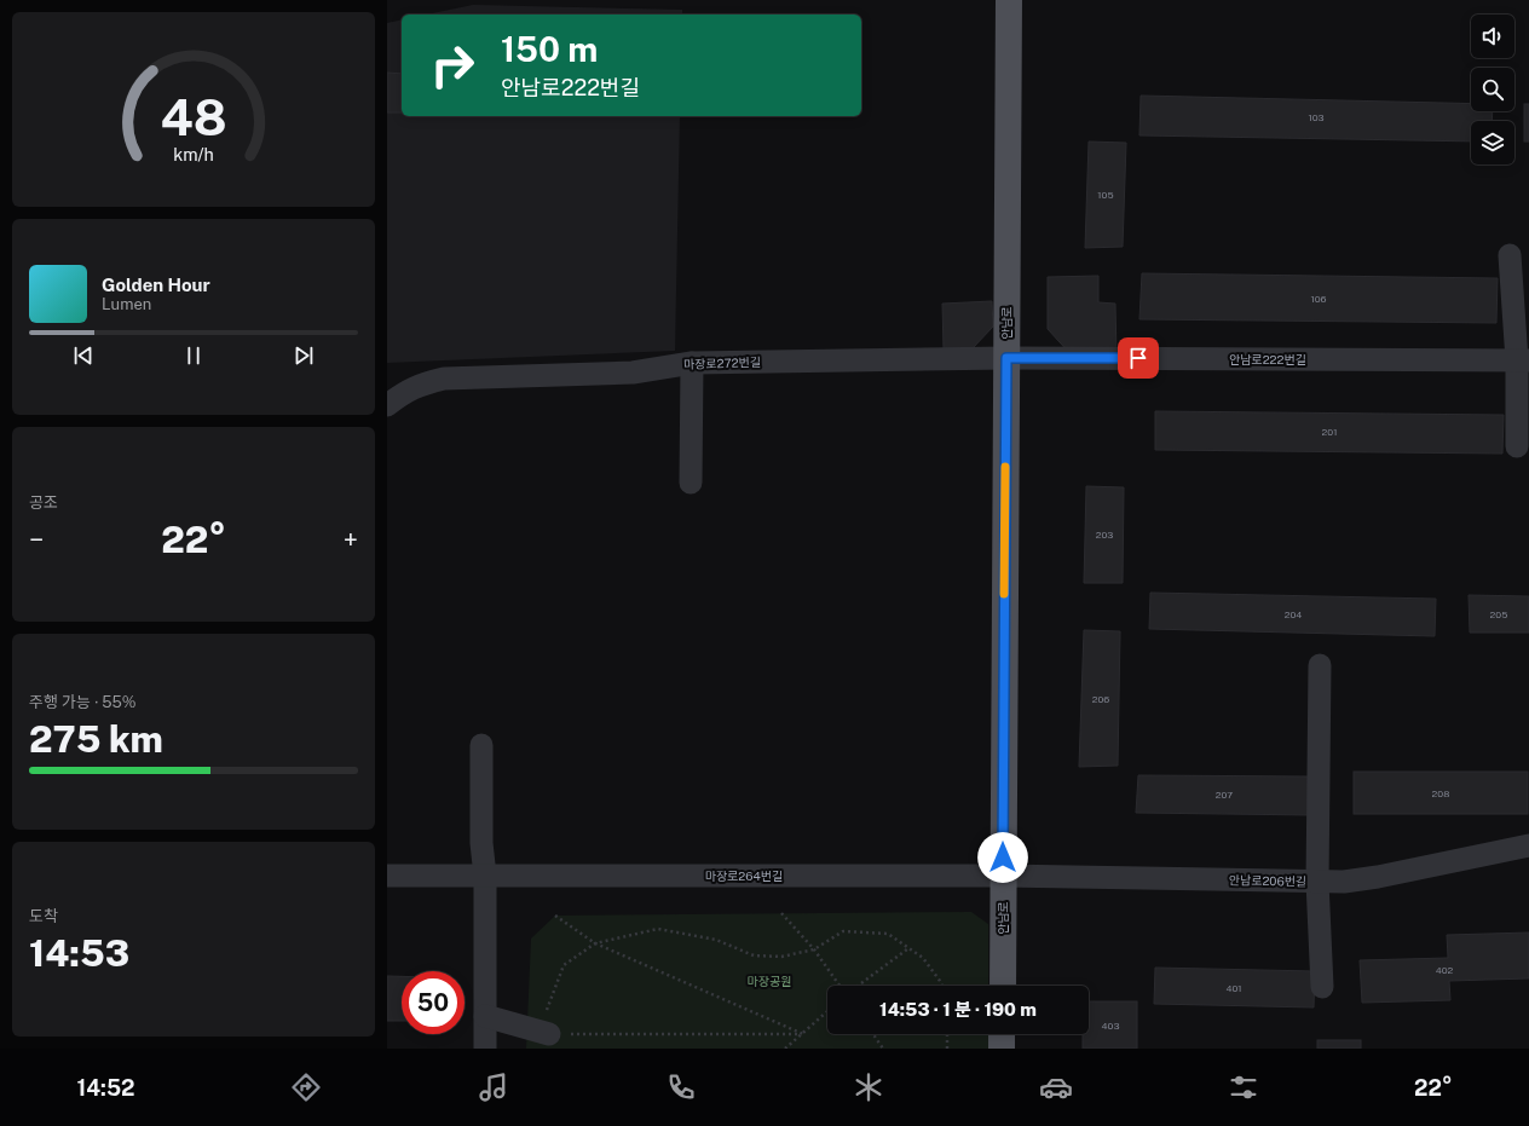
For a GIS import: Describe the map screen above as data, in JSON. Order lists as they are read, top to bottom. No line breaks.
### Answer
{"streets":{"main road":["안남로"],"street":["안남로222번길","마장로272번길","마장로264번길","안남로206번길"]},"crossings":[["안남로","안남로222번길"],["안남로","마장로272번길"],["안남로","마장로264번길"],["안남로","안남로206번길"],["안남로222번길","마장로272번길"],["마장로264번길","안남로206번길"]],"parks":["마장공원"],"house_numbers":["103","105","106","201","203","204","205","206","208","207","402","401","403"],"page":{"turn":["150 m","안남로222번길"],"song":["Golden Hour","Lumen"],"tile":["공조",["주행 가능 · 55%","275 km"],["도착","14:53"]],"heat":["−","22°","+"],"limit":"50","trip":"14:53 · 1 분 · 190 m","tabs":["14:52","22°"],"gauge":["48","km/h"]}}
